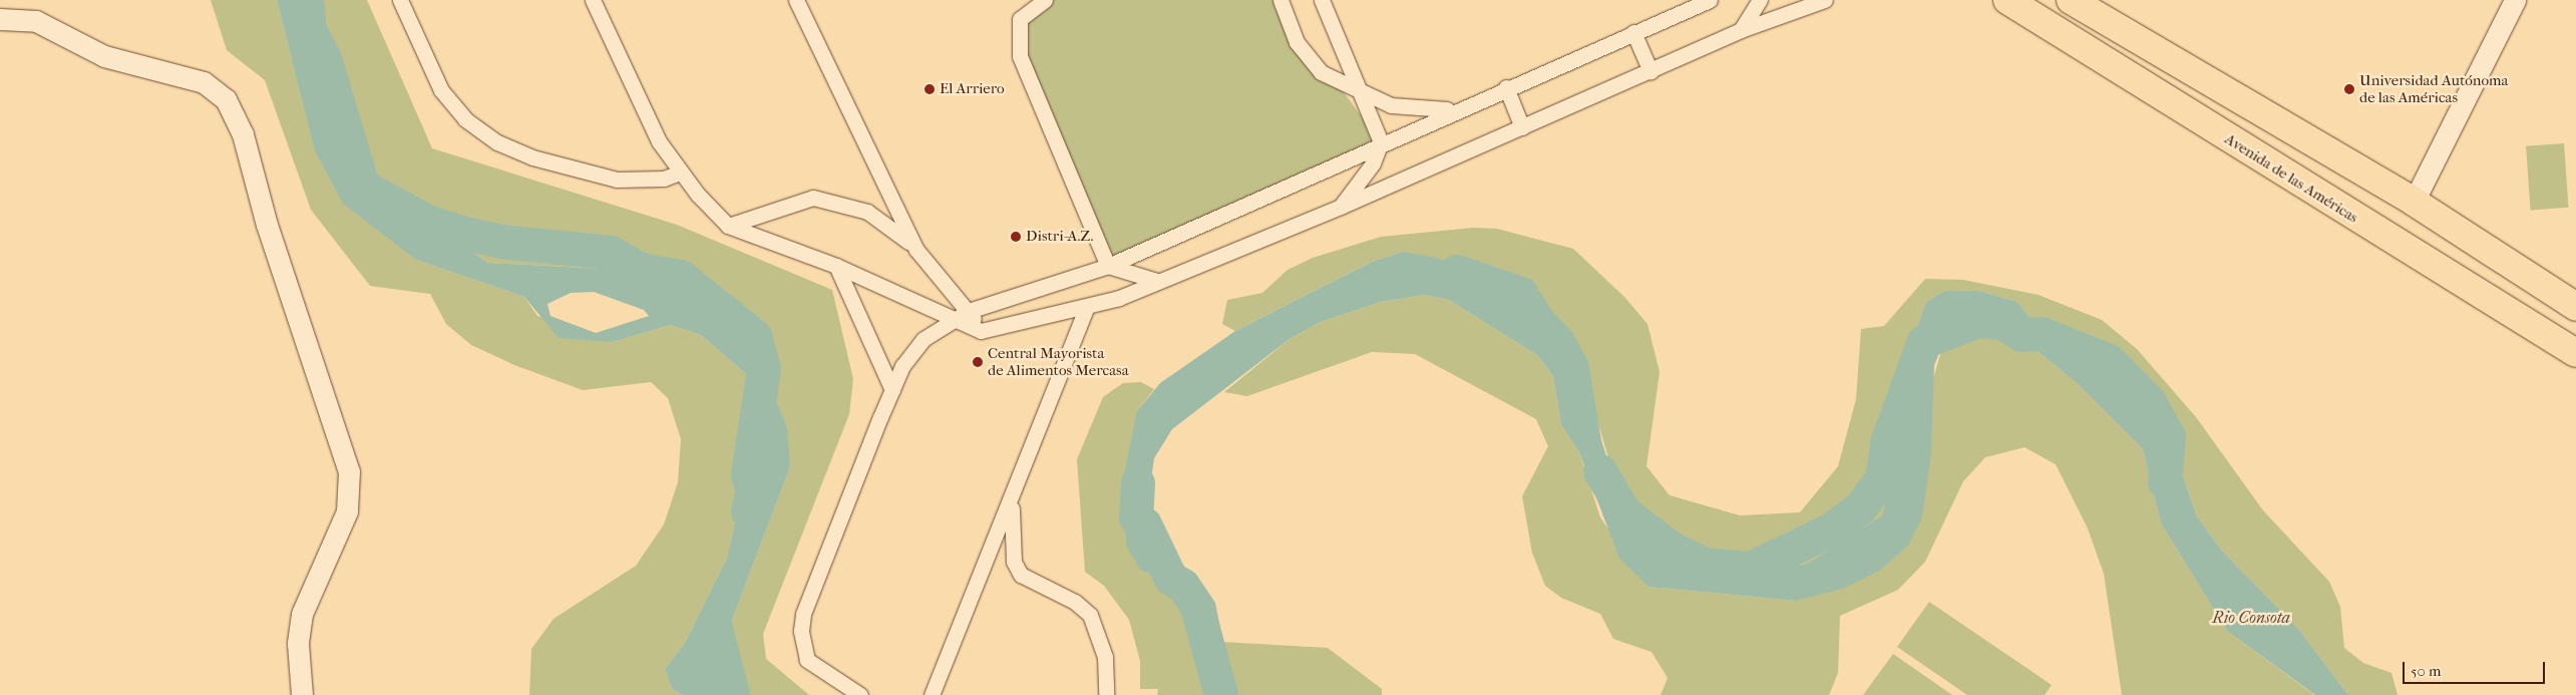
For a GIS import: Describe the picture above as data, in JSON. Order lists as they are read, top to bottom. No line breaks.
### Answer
{"streets":{"highway":["Avenida de las Américas"]},"water":["Rio Consota"],"places":["El Arriero","Universidad Autónoma de las Américas","Distri-A.Z.","Central Mayorista de Alimentos Mercasa"],"scale_bar":"50 m"}
